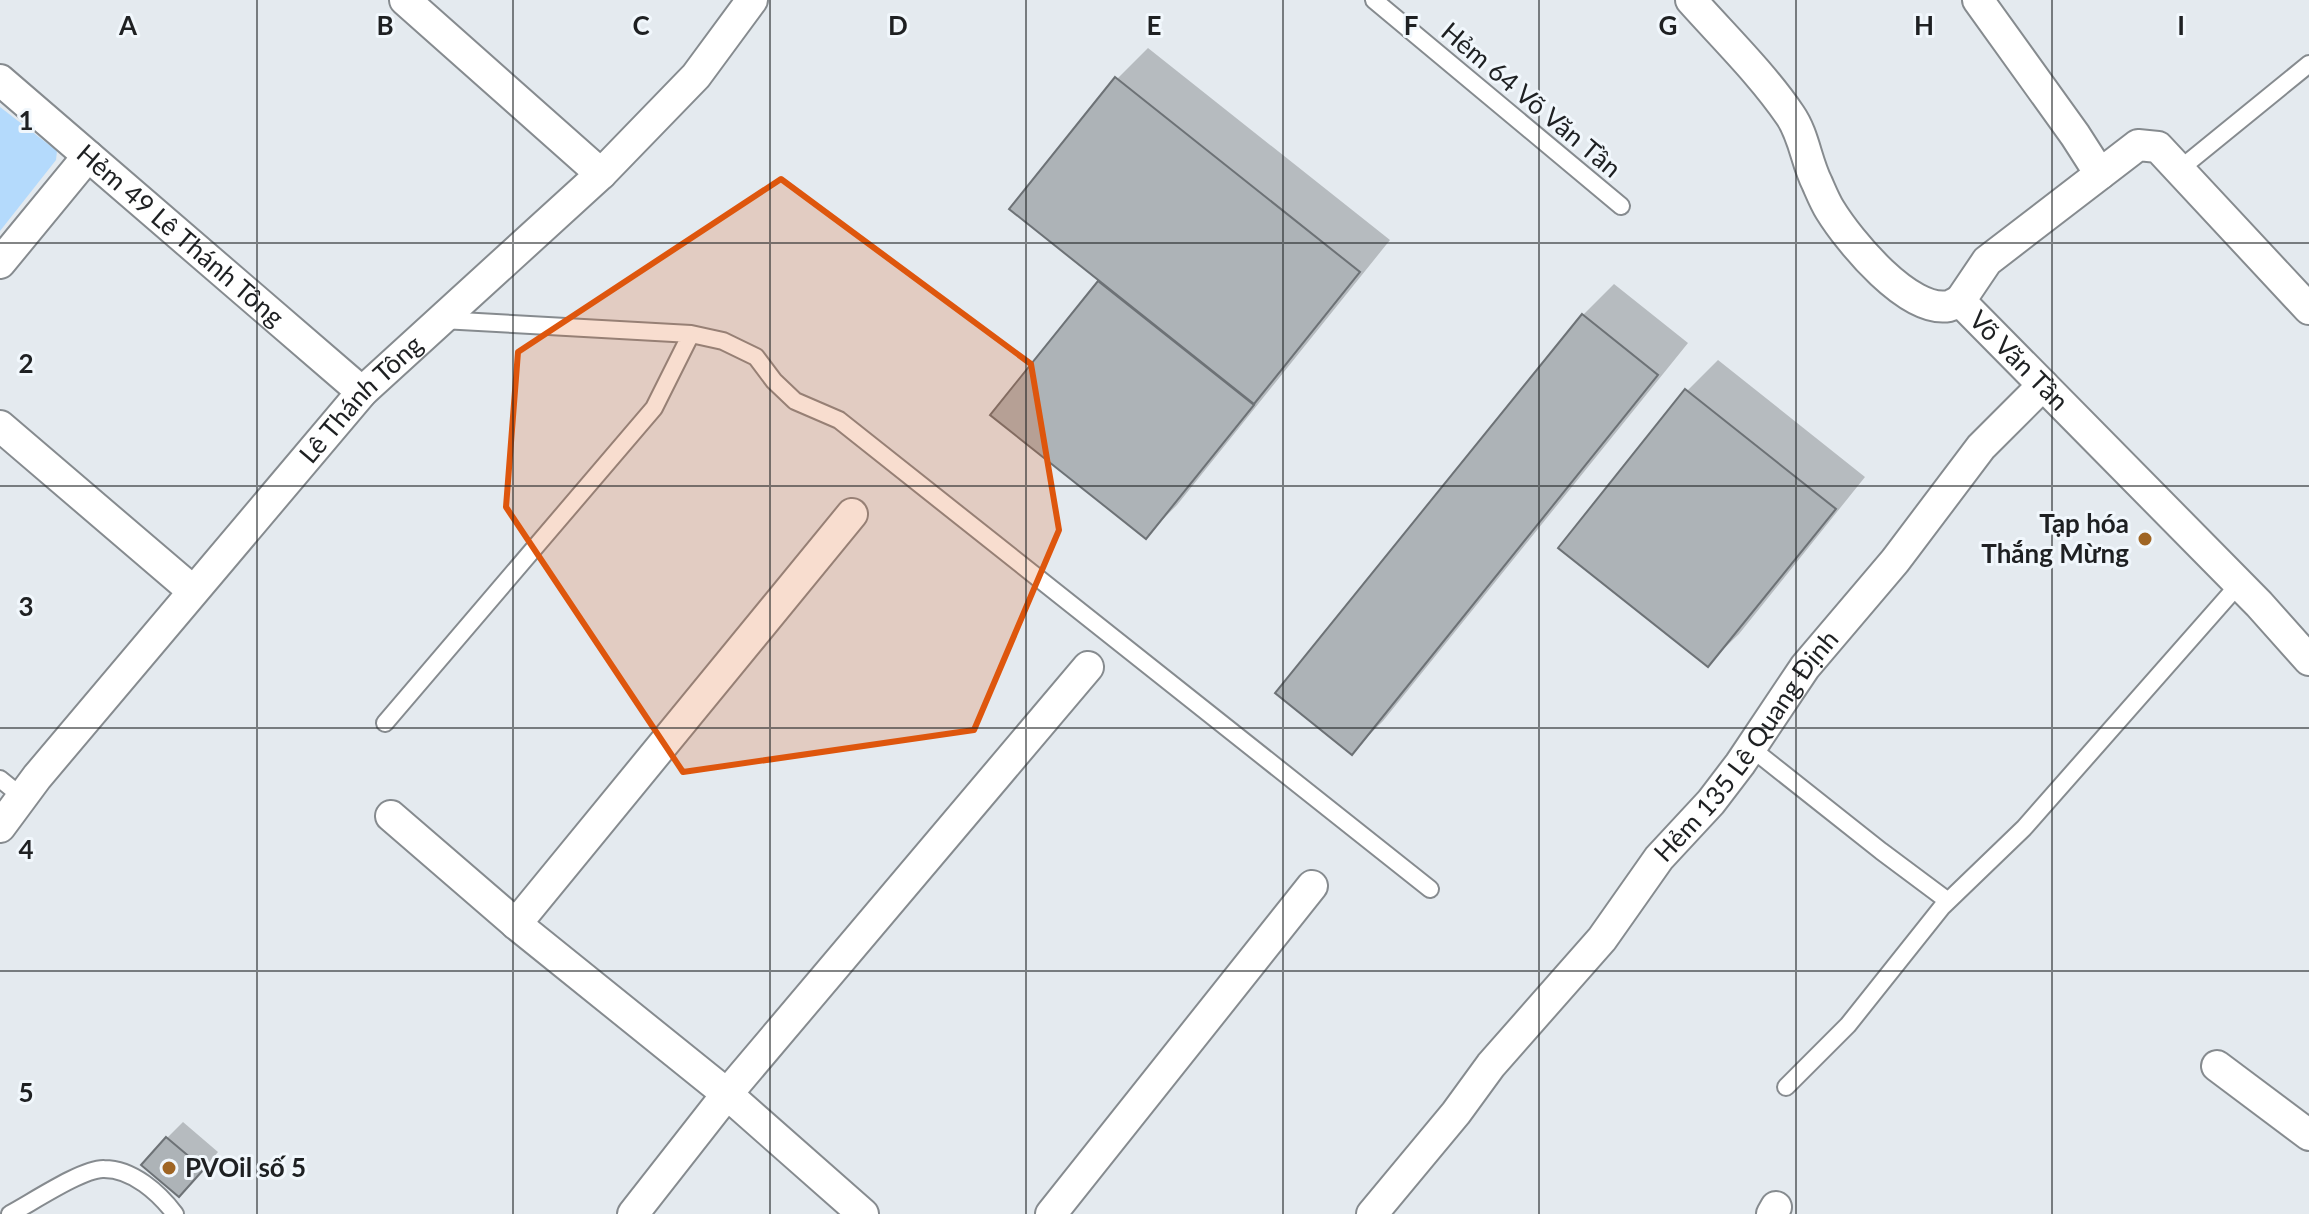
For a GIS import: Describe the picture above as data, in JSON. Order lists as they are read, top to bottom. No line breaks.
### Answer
{"streets":{"street":["Hẻm 49 Lê Thánh Tông","Võ Văn Tần","Lê Thánh Tông","Hẻm 135 Lê Quang Định"],"lane":["Hẻm 64 Võ Văn Tần"]},"crossings":[["Hẻm 49 Lê Thánh Tông","Lê Thánh Tông"],["Võ Văn Tần","Hẻm 135 Lê Quang Định"]],"places":["Tạp hóa Thắng Mừng","PVOil số 5"],"grid":{"columns":["A","B","C","D","E","F","G","H","I"],"rows":["1","2","3","4","5"]}}
